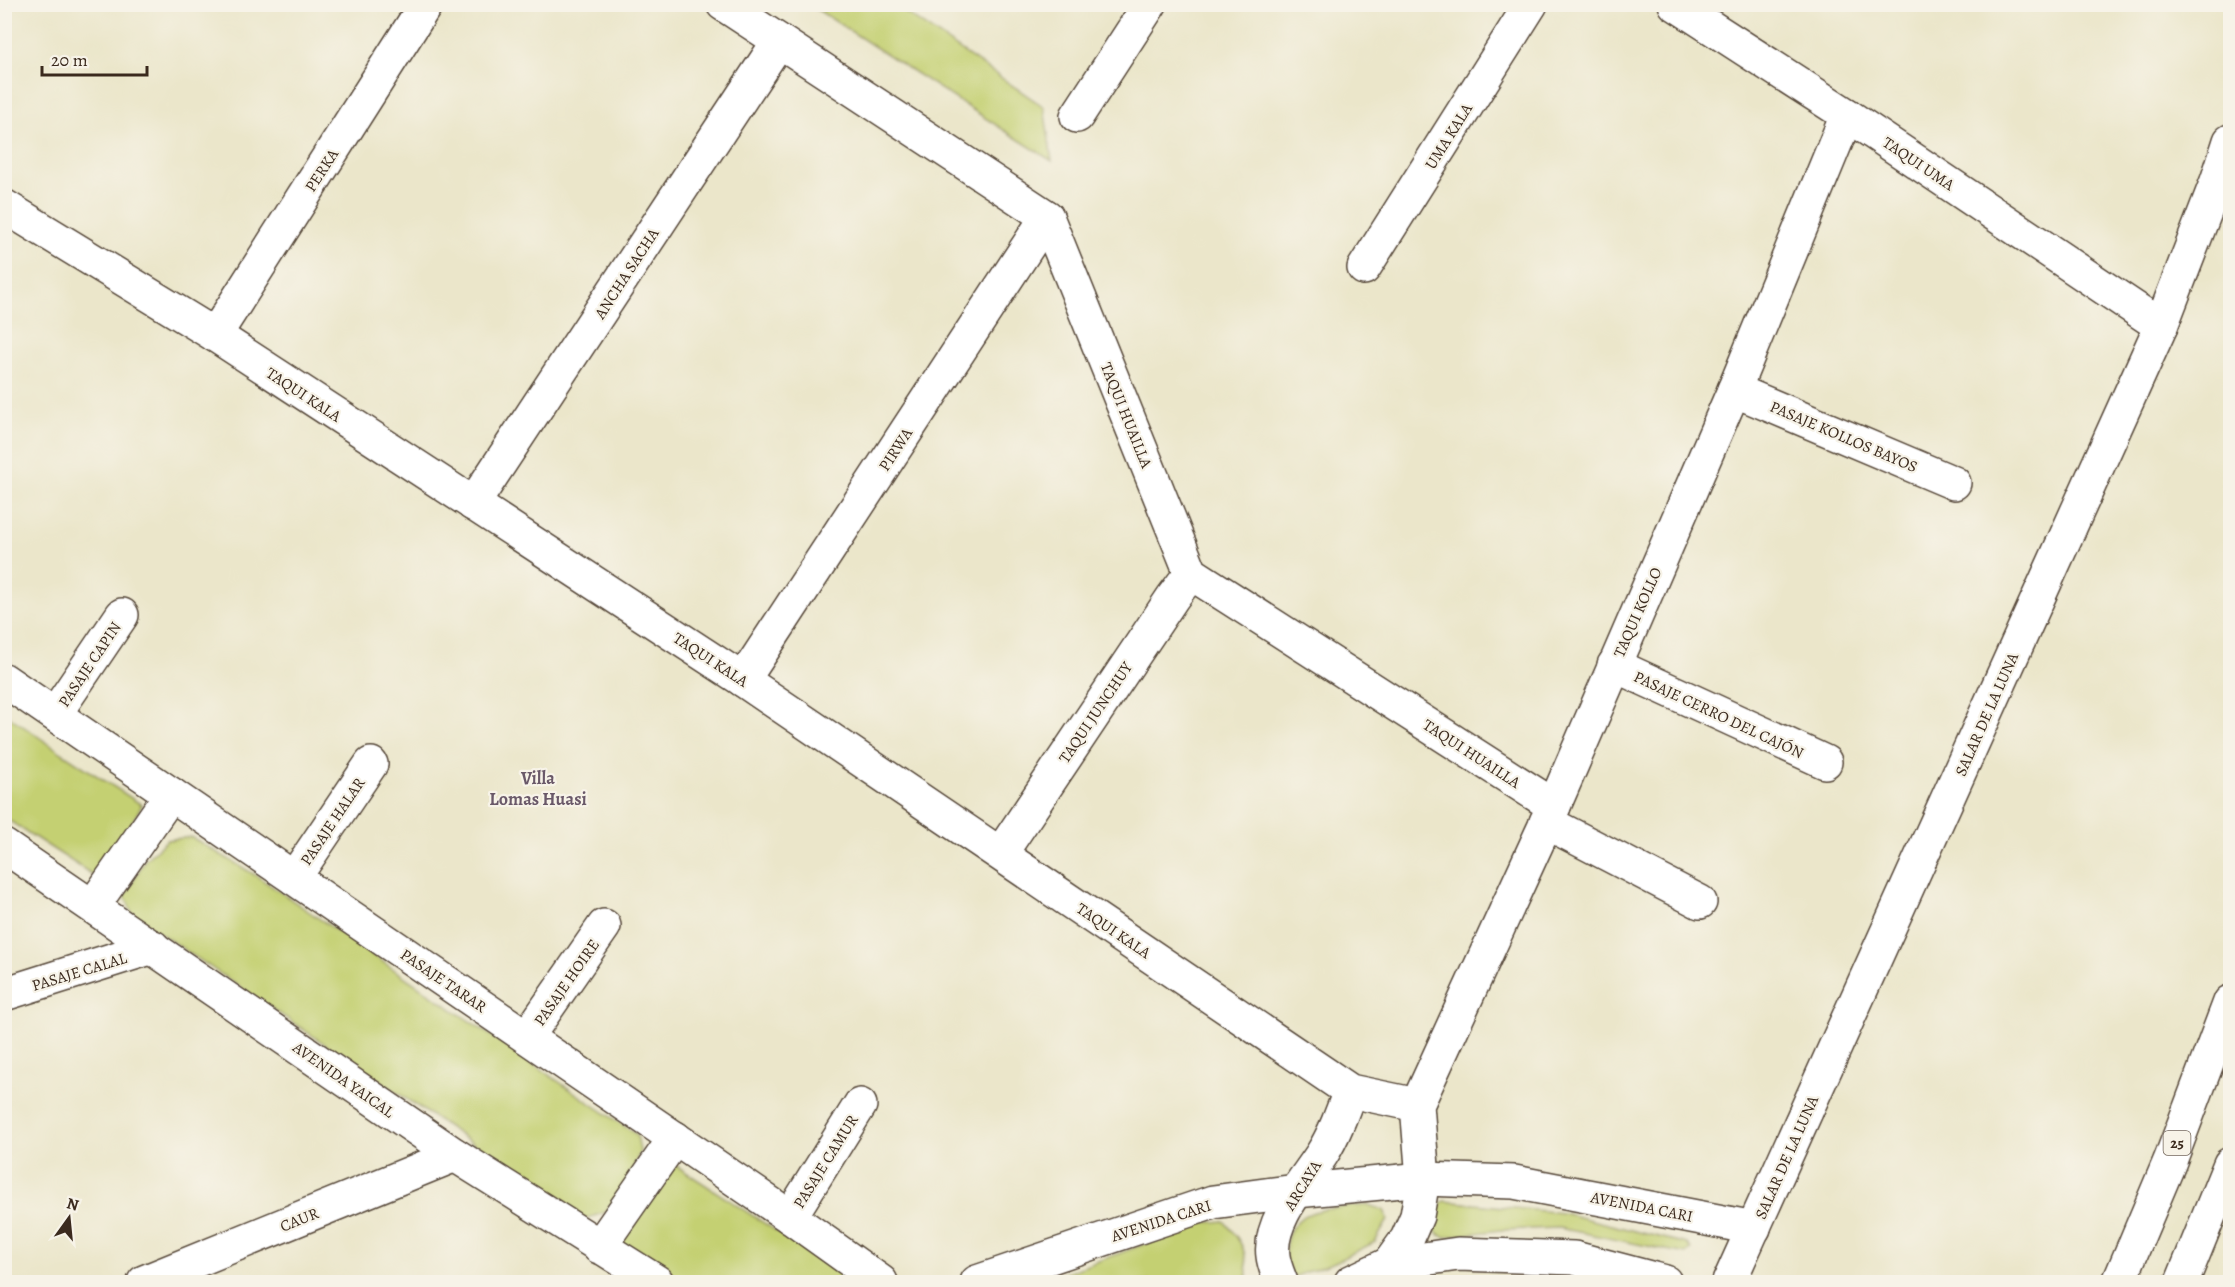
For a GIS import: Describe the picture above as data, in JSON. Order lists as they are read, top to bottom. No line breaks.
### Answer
{"streets":{"main road":["UMA KALA","TAQUI UMA","PERKA","ANCHA SACHA","TAQUI KALA","TAQUI HUAILLA","PASAJE KOLLOS BAYOS","PIRWA","TAQUI KOLLO","PASAJE CAPIN","TAQUI JUNCHUY","PASAJE CERRO DEL CAJÓN","SALAR DE LA LUNA","PASAJE HALAR","PASAJE CALAL","PASAJE TARAR","PASAJE HOIRE","AVENIDA YAICAL","25","PASAJE CAMUR","ARCAYA","AVENIDA CARI","CAUR"]},"crossings":[["TAQUI UMA","TAQUI KOLLO"],["TAQUI UMA","SALAR DE LA LUNA"],["PERKA","TAQUI KALA"],["ANCHA SACHA","TAQUI KALA"],["TAQUI KALA","PIRWA"],["TAQUI KALA","TAQUI KOLLO"],["TAQUI KALA","TAQUI JUNCHUY"],["TAQUI KALA","ARCAYA"],["TAQUI HUAILLA","PIRWA"],["TAQUI HUAILLA","TAQUI KOLLO"],["TAQUI HUAILLA","TAQUI JUNCHUY"],["PASAJE KOLLOS BAYOS","TAQUI KOLLO"],["TAQUI KOLLO","PASAJE CERRO DEL CAJÓN"],["PASAJE CAPIN","PASAJE TARAR"],["SALAR DE LA LUNA","AVENIDA CARI"],["PASAJE HALAR","PASAJE TARAR"],["PASAJE CALAL","AVENIDA YAICAL"],["PASAJE TARAR","PASAJE HOIRE"],["PASAJE TARAR","PASAJE CAMUR"],["AVENIDA YAICAL","CAUR"],["ARCAYA","AVENIDA CARI"]],"districts":["Villa Lomas Huasi"],"scale_bar":"20 m","north":"top"}
